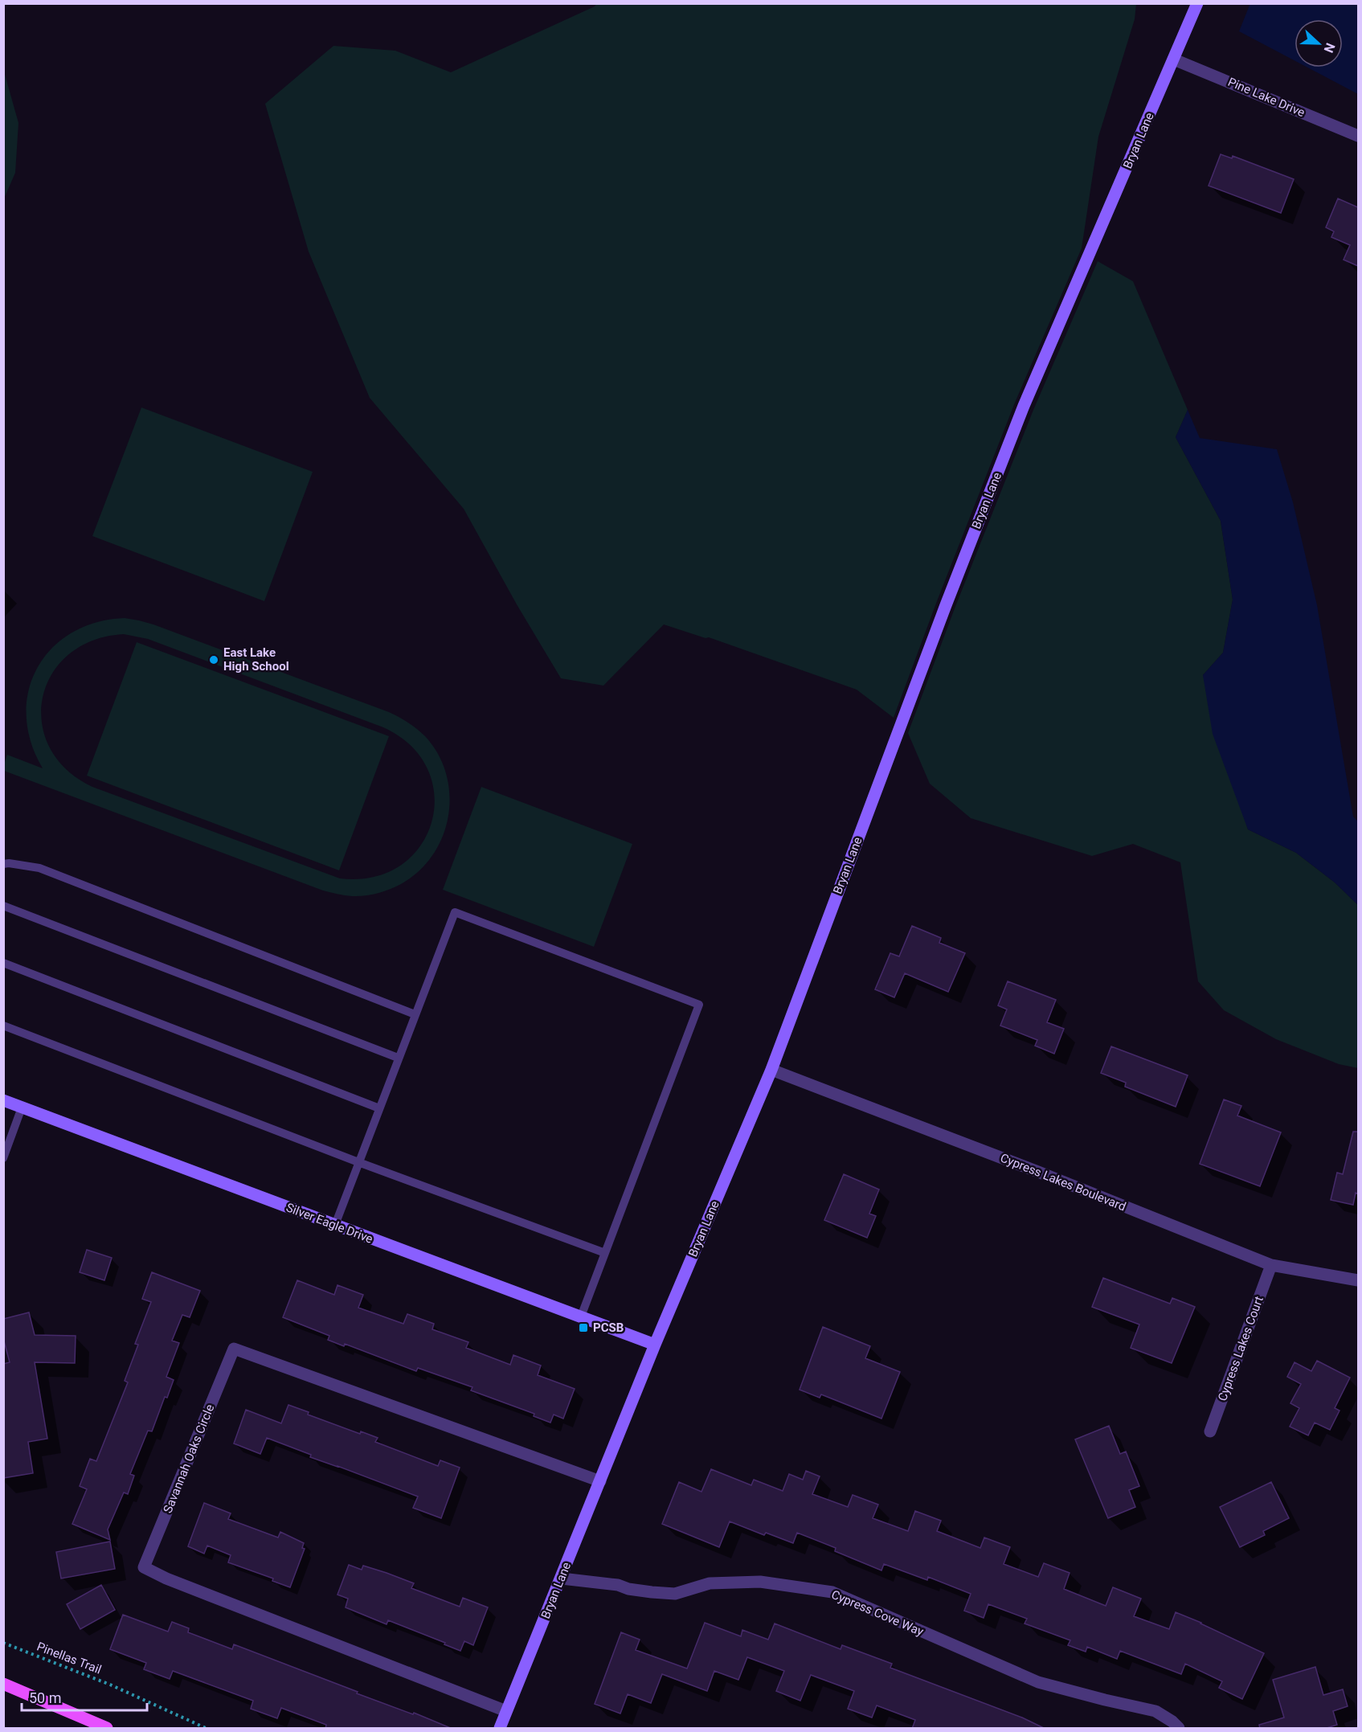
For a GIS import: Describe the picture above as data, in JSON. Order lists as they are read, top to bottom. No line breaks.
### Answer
{"streets":{"street":["Pine Lake Drive","Bryan Lane","Cypress Lakes Boulevard","Silver Eagle Drive","Cypress Lakes Court","Savannah Oaks Circle","Cypress Cove Way"],"path":["Pinellas Trail"]},"crossings":[["Pine Lake Drive","Bryan Lane"],["Bryan Lane","Cypress Lakes Boulevard"],["Bryan Lane","Silver Eagle Drive"],["Bryan Lane","Savannah Oaks Circle"],["Bryan Lane","Cypress Cove Way"],["Cypress Lakes Boulevard","Cypress Lakes Court"]],"places":{"other":["East Lake High School"],"transit":["PCSB"]},"scale_bar":"50 m","north":"right"}
